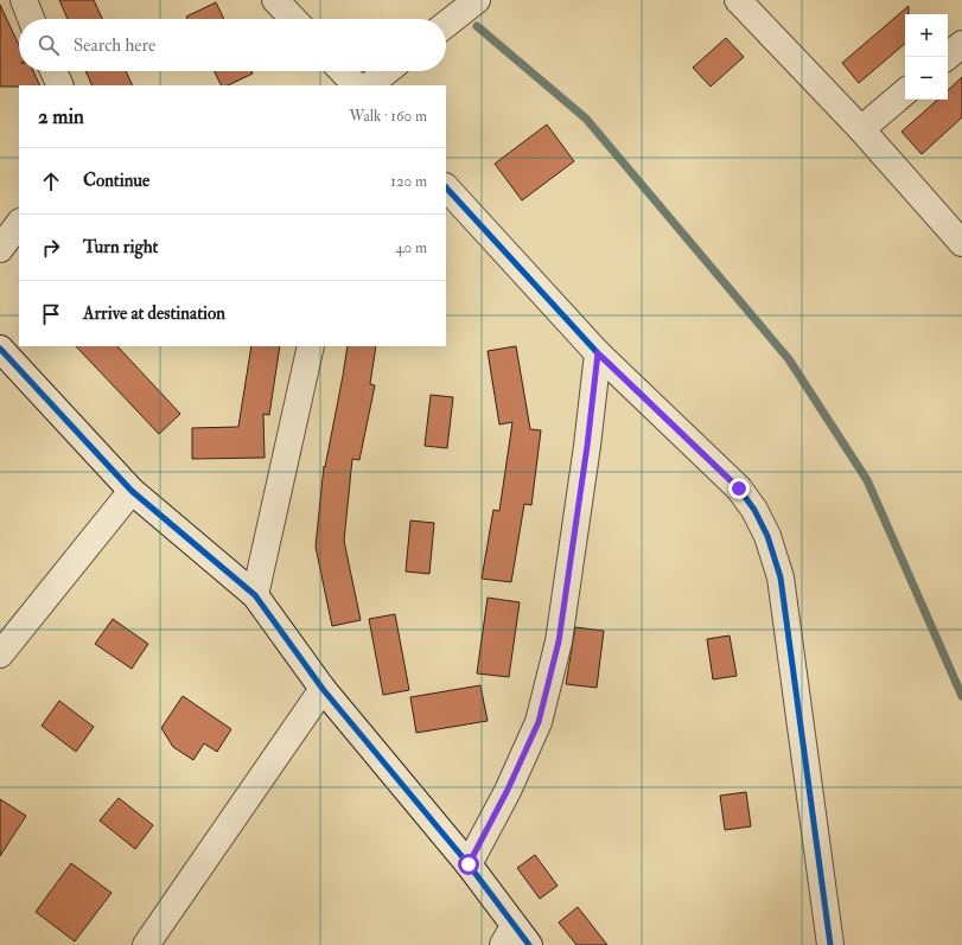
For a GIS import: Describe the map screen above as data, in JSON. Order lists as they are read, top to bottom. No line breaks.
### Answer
{"page":{"map_buttons":["+","−"],"search":"Search here","heading":["2 min","Walk · 160 m"],"list":[["Continue","120 m"],["Turn right","40 m"],"Arrive at destination"]}}
